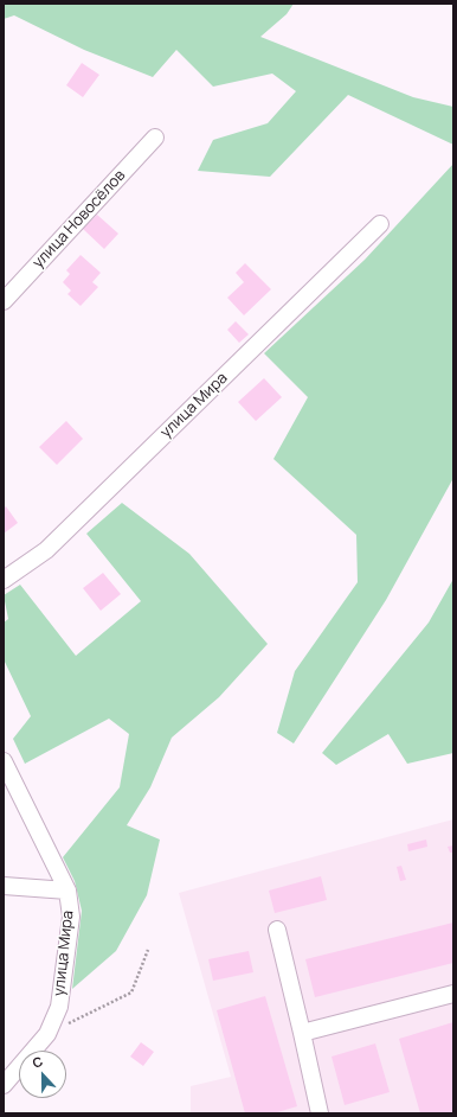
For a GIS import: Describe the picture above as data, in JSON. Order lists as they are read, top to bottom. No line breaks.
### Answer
{"streets":{"street":["улица Новосёлов","улица Мира"]},"north":"top"}
